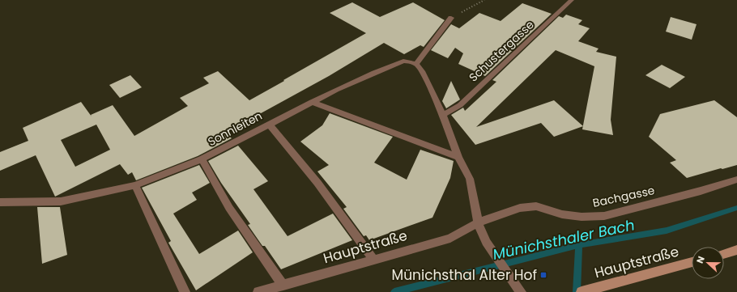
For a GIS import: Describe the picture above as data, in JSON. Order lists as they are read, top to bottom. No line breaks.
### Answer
{"streets":{"street":["Schustergasse","Sonnleiten","Bachgasse","Hauptstraße"]},"crossings":[["Bachgasse","Hauptstraße"]],"water":["Münichsthaler Bach"],"places":{"transit":["Münichsthal Alter Hof"]},"north":"left"}
